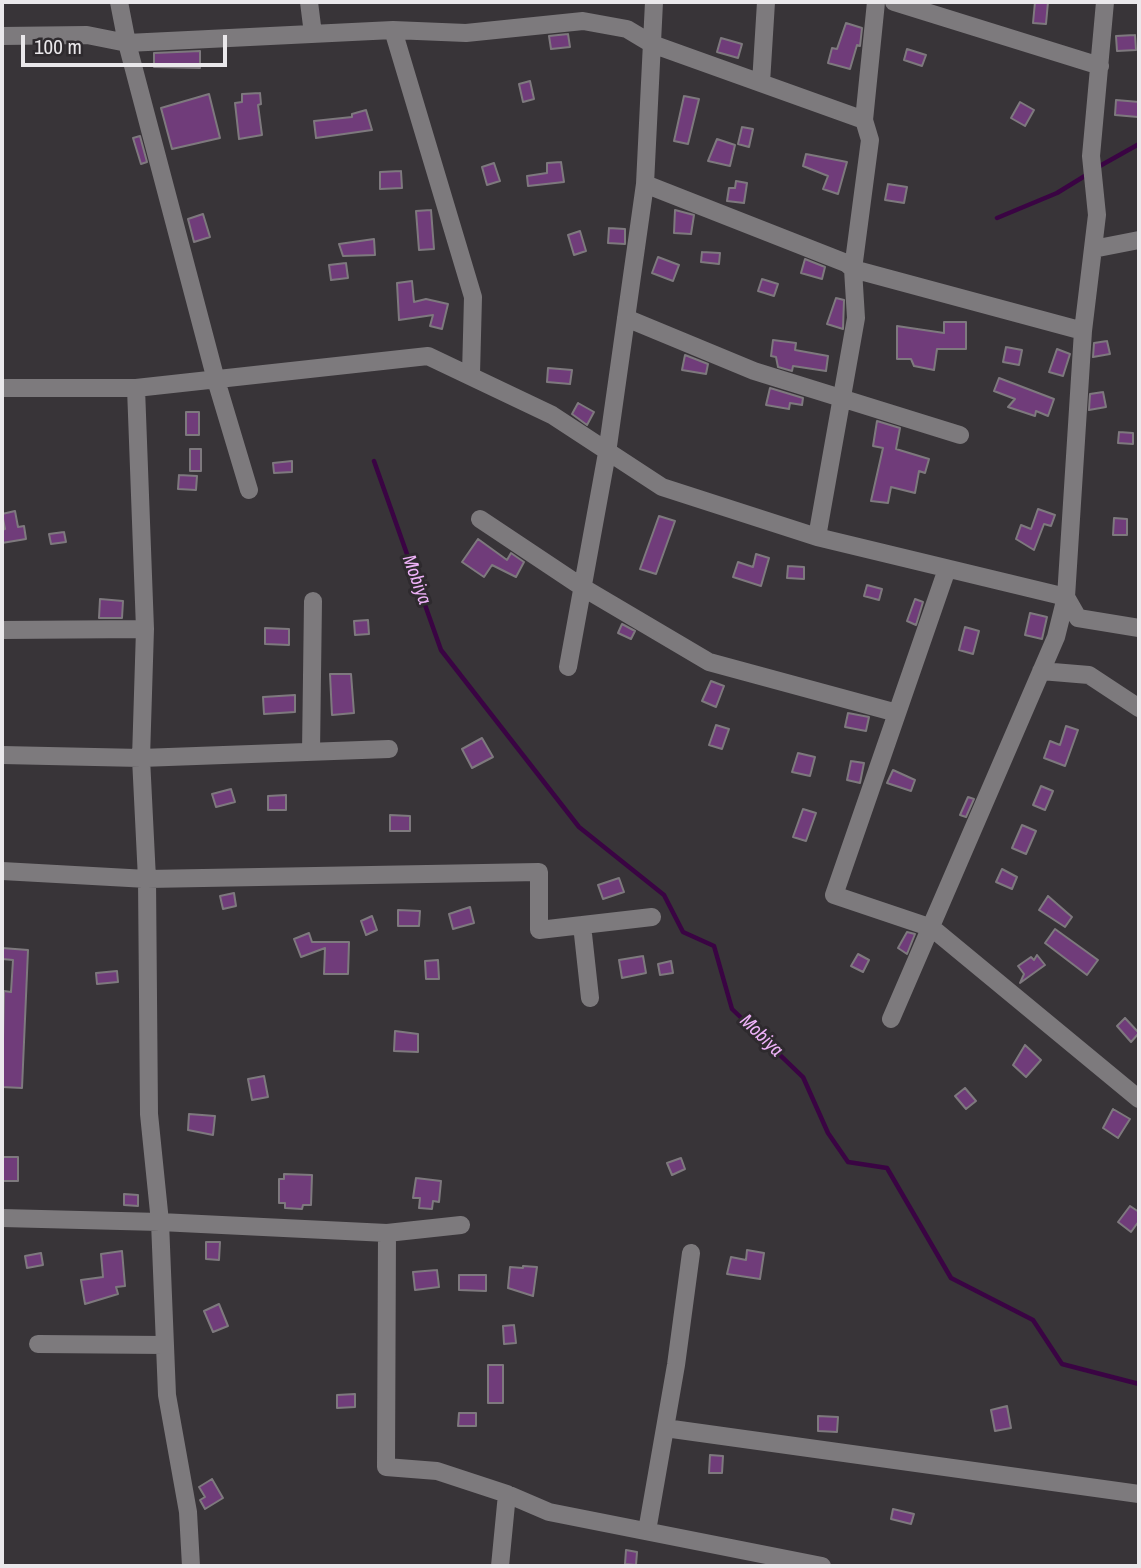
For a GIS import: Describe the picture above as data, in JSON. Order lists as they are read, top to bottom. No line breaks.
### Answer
{"water":["Mobiya"],"scale_bar":"100 m"}
